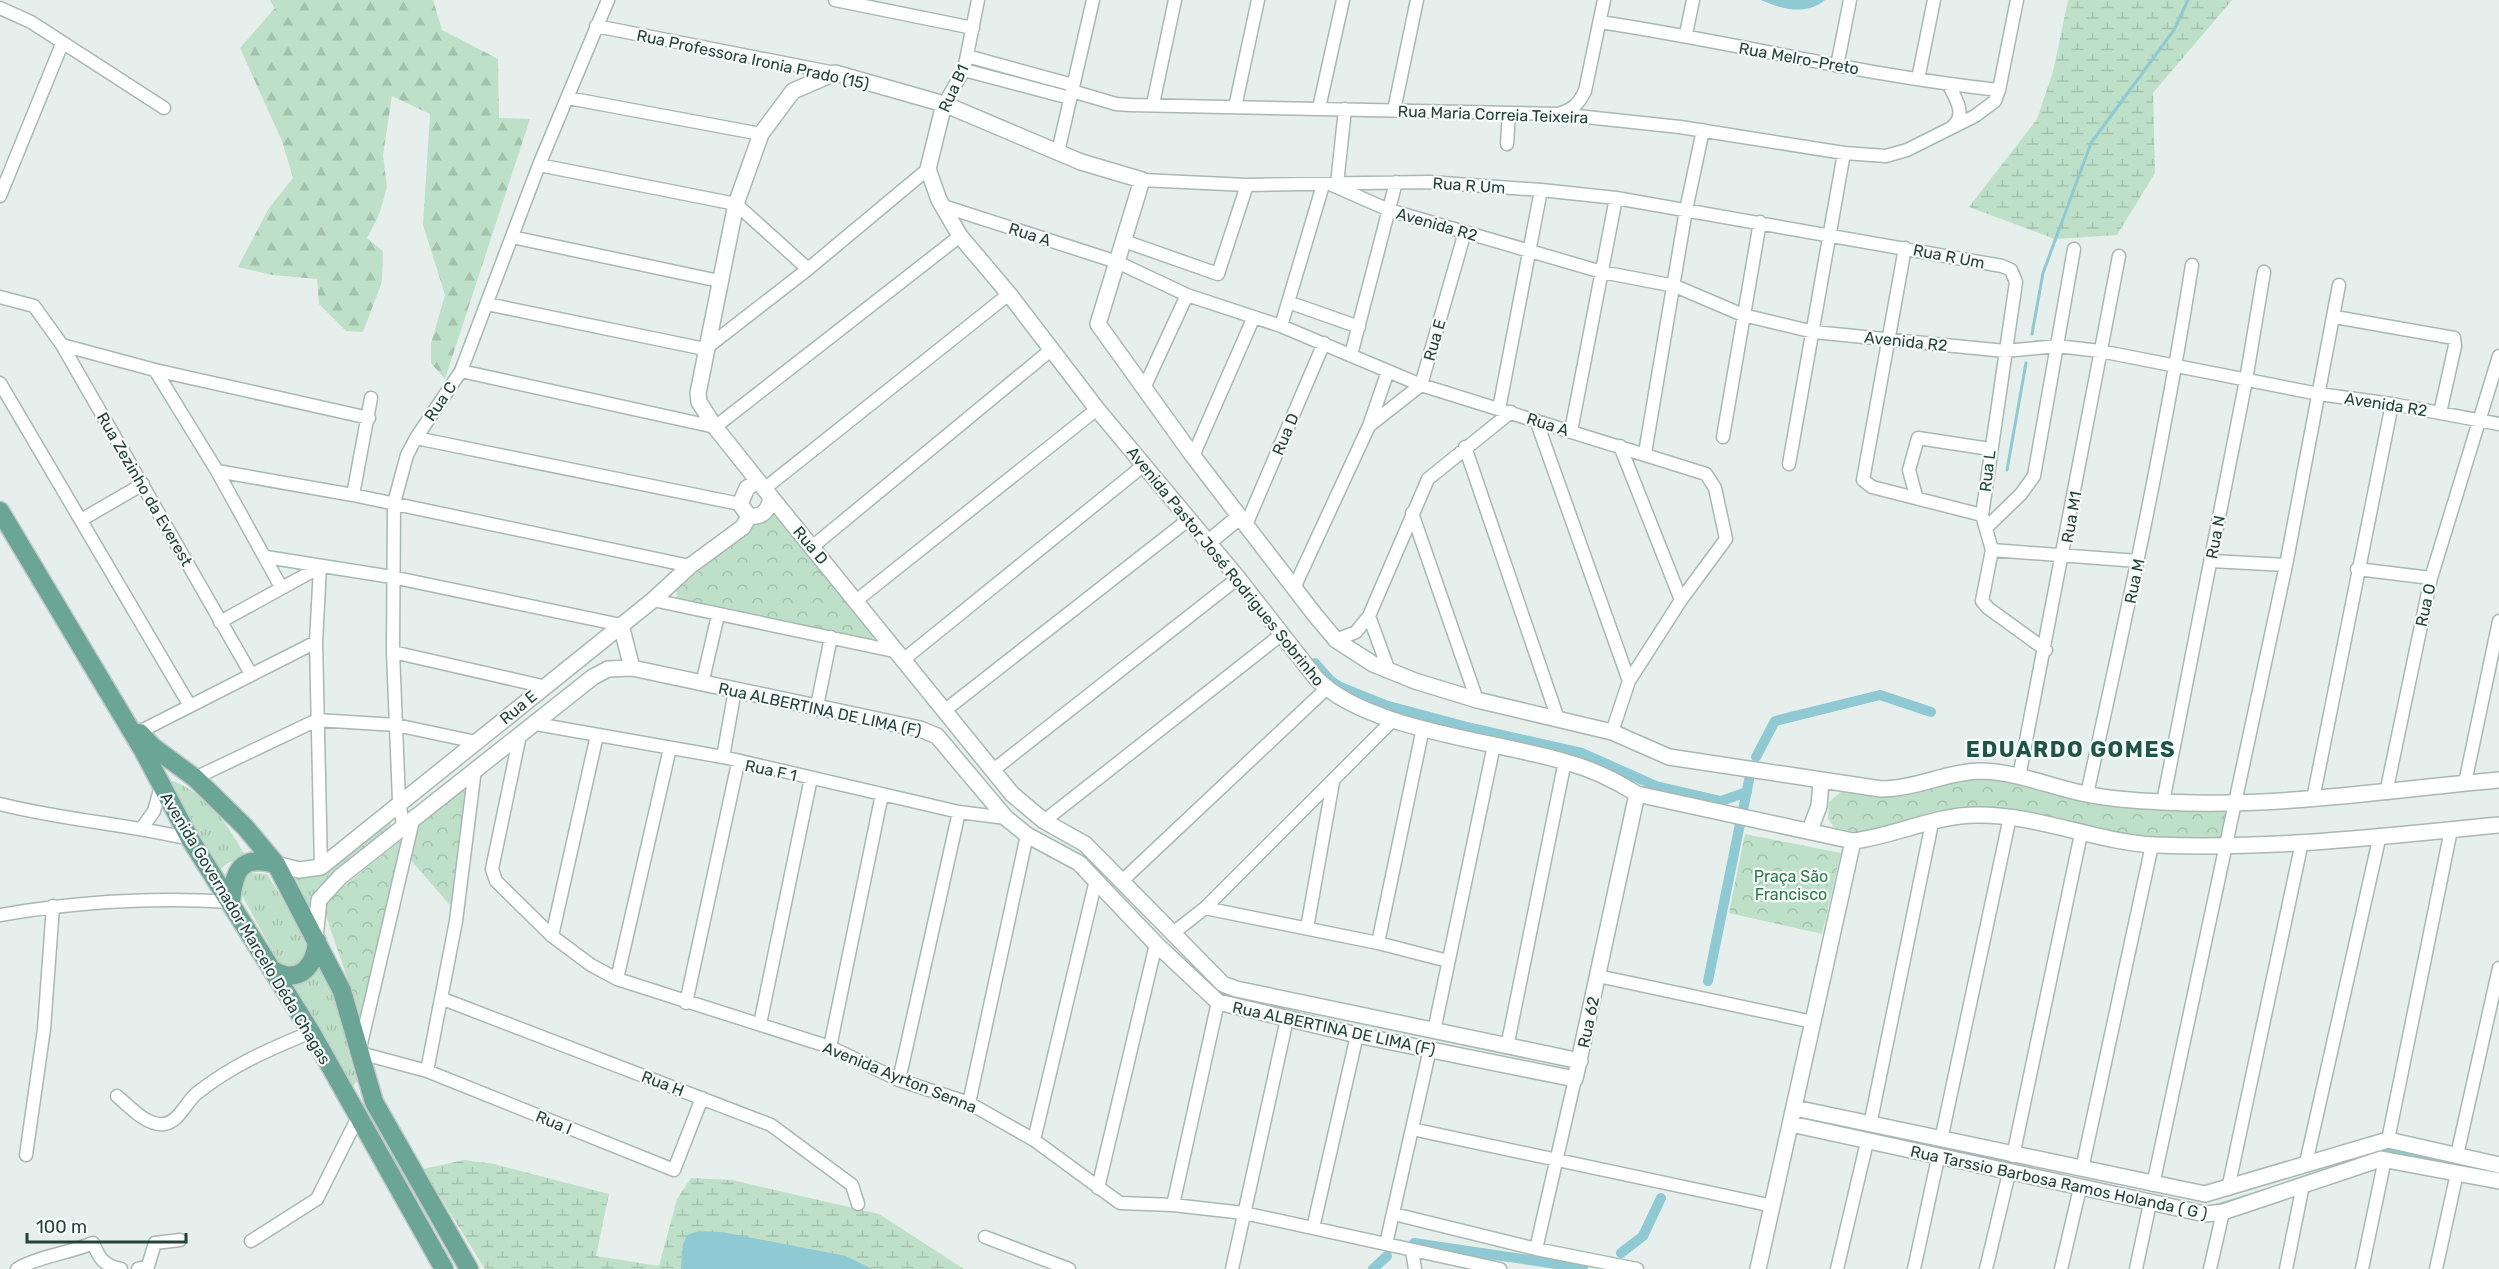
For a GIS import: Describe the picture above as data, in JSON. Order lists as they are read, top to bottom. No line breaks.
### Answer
{"streets":{"main road":["Avenida Governador Marcelo Déda Chagas"],"street":["Rua Melro-Preto","Rua Professora Ironia Prado (15)","Rua B1","Rua Maria Correia Teixeira","Rua R Um","Avenida R2","Rua A","Rua E","Rua C","Rua D","Rua L","Rua Zezinho da Everest","Rua M1","Rua N","Avenida Pastor José Rodrigues Sobrinho","Rua M","Rua O","Rua ALBERTINA DE LIMA (F)","Rua F 1","Rua 62","Avenida Ayrton Senna","Rua H","Rua I","Rua Tarssio Barbosa Ramos Holanda ( G )"]},"crossings":[["Rua Melro-Preto","Rua Maria Correia Teixeira"],["Rua Professora Ironia Prado (15)","Rua B1"],["Rua Professora Ironia Prado (15)","Rua R Um"],["Rua Professora Ironia Prado (15)","Rua C"],["Rua Professora Ironia Prado (15)","Rua D"],["Rua B1","Rua Maria Correia Teixeira"],["Rua B1","Rua R Um"],["Rua B1","Avenida Pastor José Rodrigues Sobrinho"],["Rua R Um","Avenida R2"],["Rua R Um","Rua L"],["Avenida R2","Rua E"],["Avenida R2","Rua L"],["Avenida R2","Rua M1"],["Avenida R2","Rua N"],["Avenida R2","Rua M"],["Avenida R2","Rua O"],["Rua A","Rua E"],["Rua A","Rua D"],["Rua A","Avenida Pastor José Rodrigues Sobrinho"],["Rua E","Rua C"],["Rua E","Rua D"],["Rua E","Rua ALBERTINA DE LIMA (F)"],["Rua E","Rua F 1"],["Rua E","Avenida Governador Marcelo Déda Chagas"],["Rua E","Avenida Ayrton Senna"],["Rua D","Rua 62"],["Rua L","Rua M1"],["Avenida Pastor José Rodrigues Sobrinho","Rua 62"],["Rua ALBERTINA DE LIMA (F)","Rua F 1"],["Rua ALBERTINA DE LIMA (F)","Rua 62"],["Avenida Governador Marcelo Déda Chagas","Rua I"],["Rua H","Rua I"]],"districts":["EDUARDO GOMES"],"parks":["Praça São Francisco"],"scale_bar":"100 m"}
